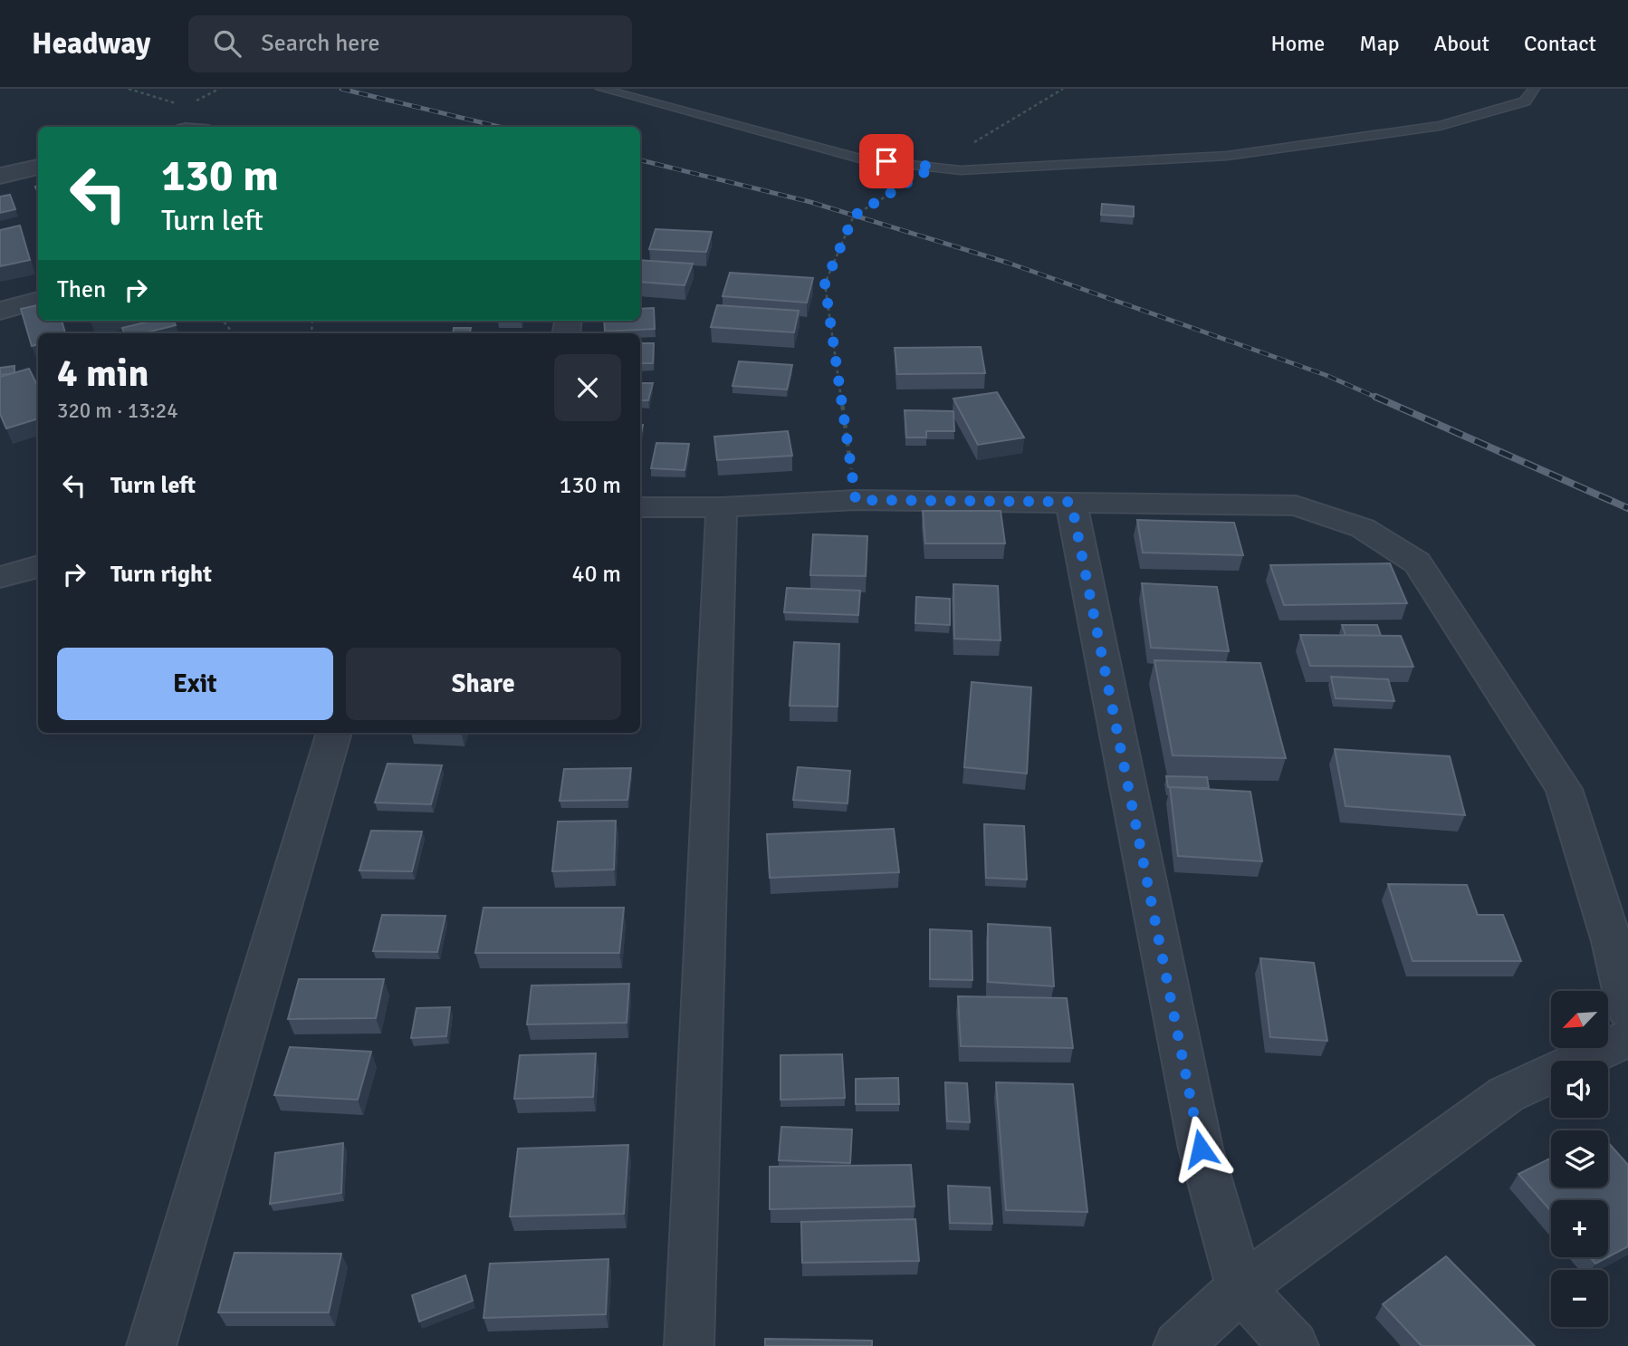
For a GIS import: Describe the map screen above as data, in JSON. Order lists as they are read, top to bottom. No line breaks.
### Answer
{"north":"bottom left","page":{"header":"Headway","search":"Search here","nav":["Home","Map","About","Contact"],"turn":["130 m","Turn left"],"then":"Then","heading":["4 min","320 m · 13:24"],"list":[{"name":"Turn left","value":"130 m"},{"name":"Turn right","value":"40 m"}],"buttons":["Exit","Share"],"map_buttons":["+","−"]}}
